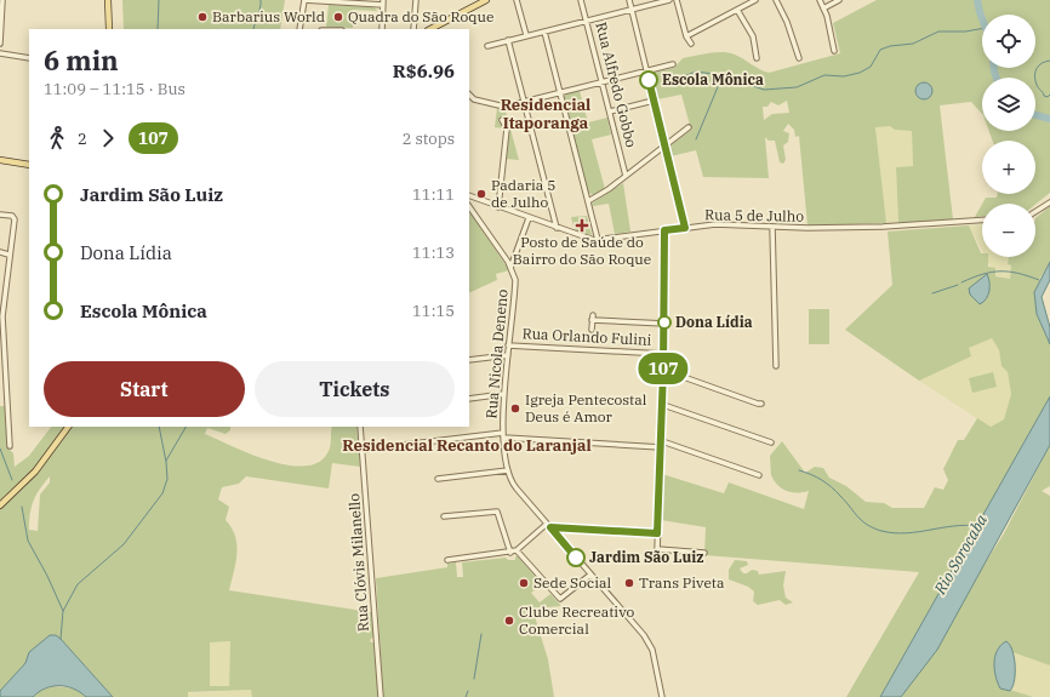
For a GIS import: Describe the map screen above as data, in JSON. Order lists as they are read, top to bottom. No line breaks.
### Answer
{"streets":{"street":["Rua Alfredo Gobbo","Rua 5 de Julho","Rua Orlando Fulini","Rua Nicola Deneno","Rua Clóvis Milanello"]},"crossings":[["Rua Orlando Fulini","Rua Nicola Deneno"]],"districts":["Residencial Itaporanga","Residencial Recanto do Laranjal"],"water":["Rio Sorocaba"],"places":{"other":["Barbarius World","Quadra do São Roque","Escola Mônica","Padaria 5 de Julho","Dona Lídia","Igreja Pentecostal Deus é Amor","Jardim São Luiz","Sede Social","Trans Piveta","Clube Recreativo Comercial"],"health":["Posto de Saúde do Bairro do São Roque"]},"lines":["bus line 107"],"page":{"on_map":"107","map_buttons":["+","−"],"heading":["6 min","11:09 – 11:15 · Bus","R$6.96"],"legs":["2","107","2 stops"],"list":[{"name":"Jardim São Luiz","value":"11:11"},{"name":"Dona Lídia","value":"11:13"},{"name":"Escola Mônica","value":"11:15"}],"buttons":["Start","Tickets"]}}
